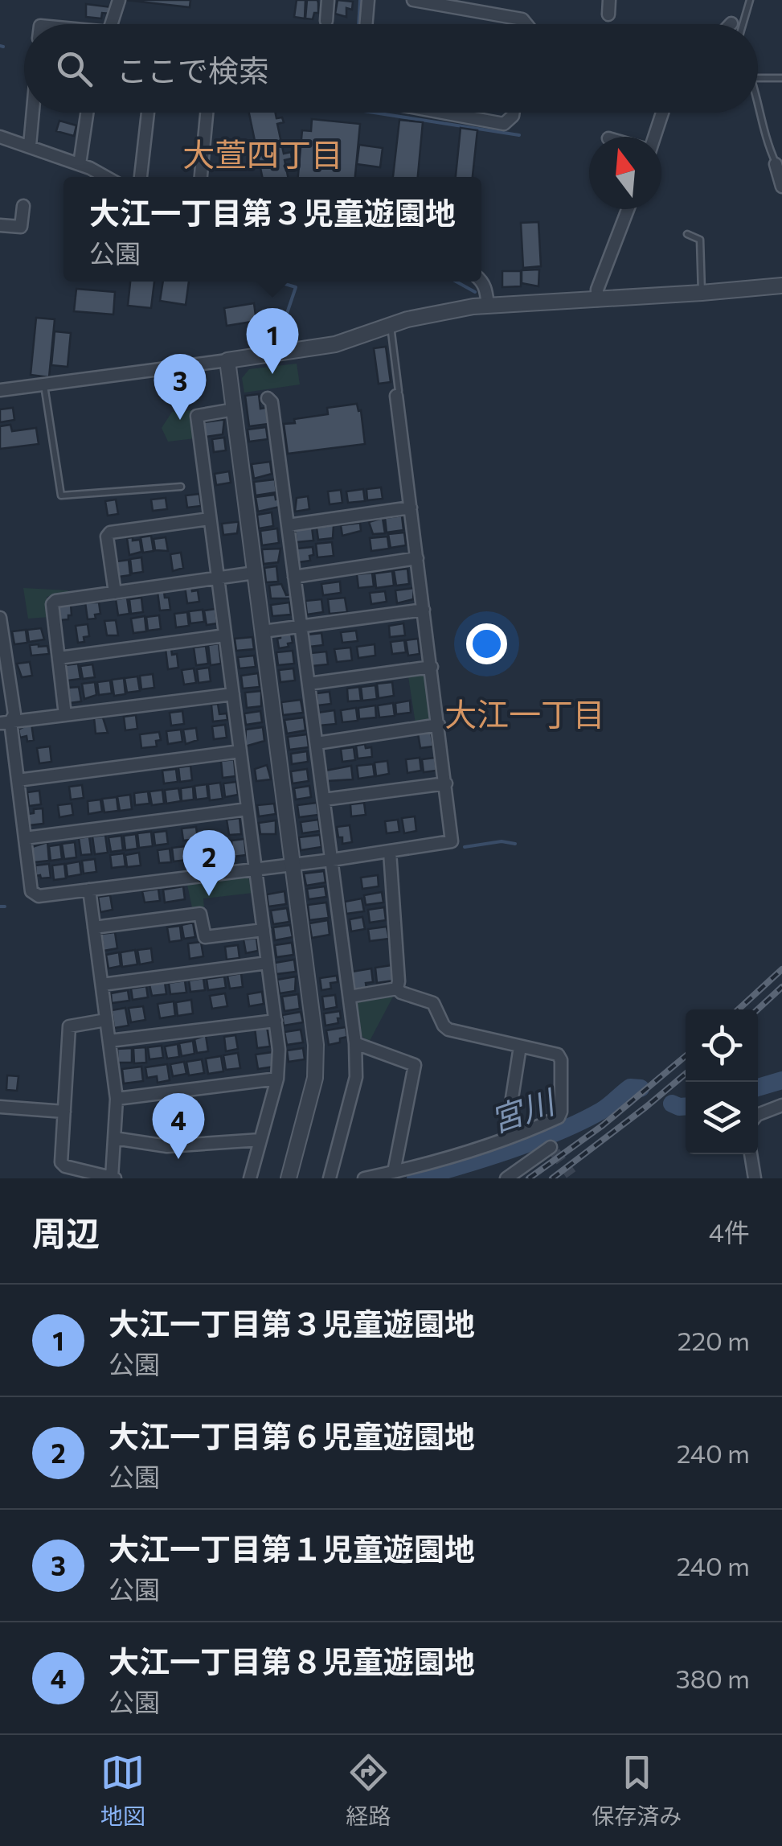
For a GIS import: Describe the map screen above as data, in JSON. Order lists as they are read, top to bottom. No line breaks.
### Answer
{"districts":["大萱四丁目","大江一丁目"],"water":["宮川"],"north":"top","page":{"search":"ここで検索","popup":["大江一丁目第３児童遊園地","公園"],"pins":["1","3","2","4"],"heading":["周辺","4件"],"list":[{"mark":"1","name":"大江一丁目第３児童遊園地","note":"公園","value":"220 m"},{"mark":"2","name":"大江一丁目第６児童遊園地","note":"公園","value":"240 m"},{"mark":"3","name":"大江一丁目第１児童遊園地","note":"公園","value":"240 m"},{"mark":"4","name":"大江一丁目第８児童遊園地","note":"公園","value":"380 m"}],"nav":["地図","経路","保存済み"]}}
